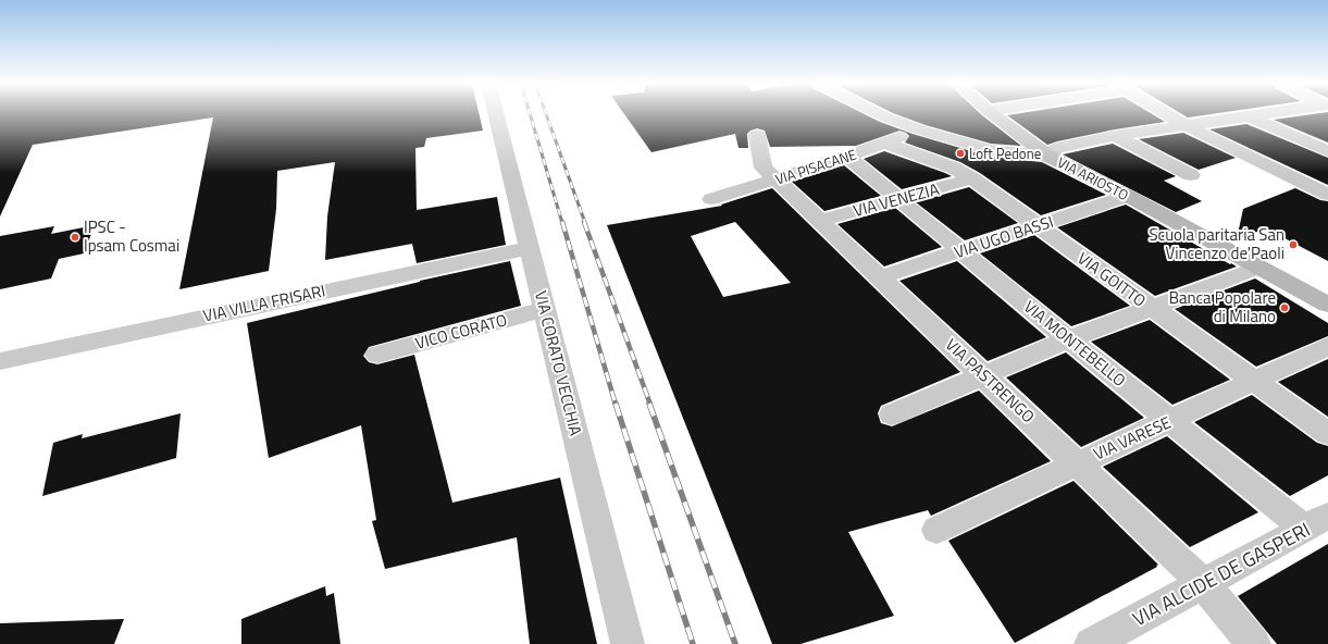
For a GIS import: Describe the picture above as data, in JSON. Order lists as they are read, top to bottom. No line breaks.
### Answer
{"streets":{"street":["VIA PISACANE","VIA ARIOSTO","VIA VENEZIA","VIA UGO BASSI","VIA GOITTO","VIA VILLA FRISARI","VICO CORATO","VIA MONTEBELLO","VIA CORATO VECCHIA","VIA PASTRENGO","VIA VARESE","VIA ALCIDE DE GASPERI"]},"crossings":[["VIA PISACANE","VIA ARIOSTO"],["VIA PISACANE","VIA GOITTO"],["VIA PISACANE","VIA MONTEBELLO"],["VIA PISACANE","VIA PASTRENGO"],["VIA ARIOSTO","VIA UGO BASSI"],["VIA VENEZIA","VIA GOITTO"],["VIA VENEZIA","VIA MONTEBELLO"],["VIA VENEZIA","VIA PASTRENGO"],["VIA UGO BASSI","VIA GOITTO"],["VIA UGO BASSI","VIA MONTEBELLO"],["VIA UGO BASSI","VIA PASTRENGO"],["VIA GOITTO","VIA VARESE"],["VIA VILLA FRISARI","VIA CORATO VECCHIA"],["VICO CORATO","VIA CORATO VECCHIA"],["VIA MONTEBELLO","VIA VARESE"],["VIA MONTEBELLO","VIA ALCIDE DE GASPERI"],["VIA PASTRENGO","VIA VARESE"],["VIA PASTRENGO","VIA ALCIDE DE GASPERI"]],"places":["Loft Pedone","IPSC - Ipsam Cosmai","Scuola paritaria San Vincenzo de'Paoli","Banca Popolare di Milano"]}
